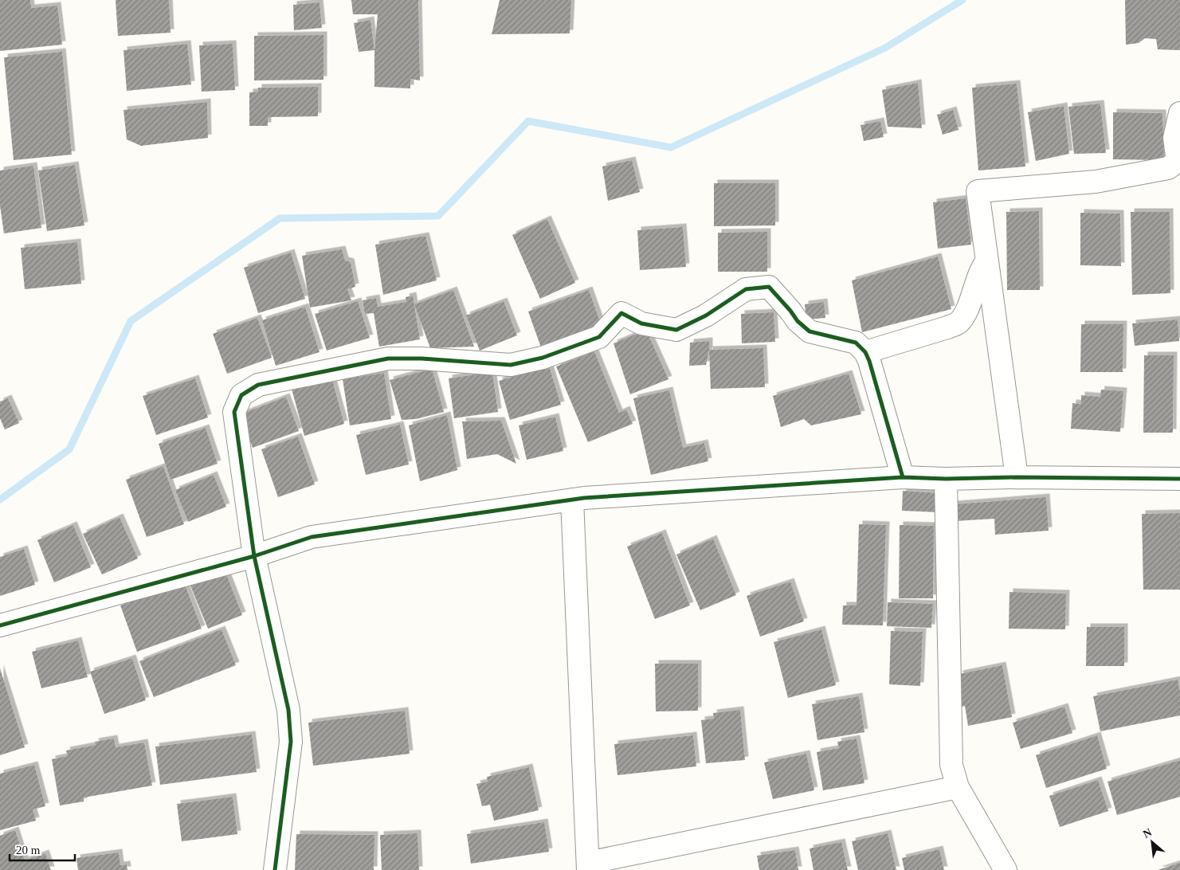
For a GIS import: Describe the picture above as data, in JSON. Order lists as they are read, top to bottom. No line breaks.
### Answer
{"scale_bar":"20 m","north":"top left"}
